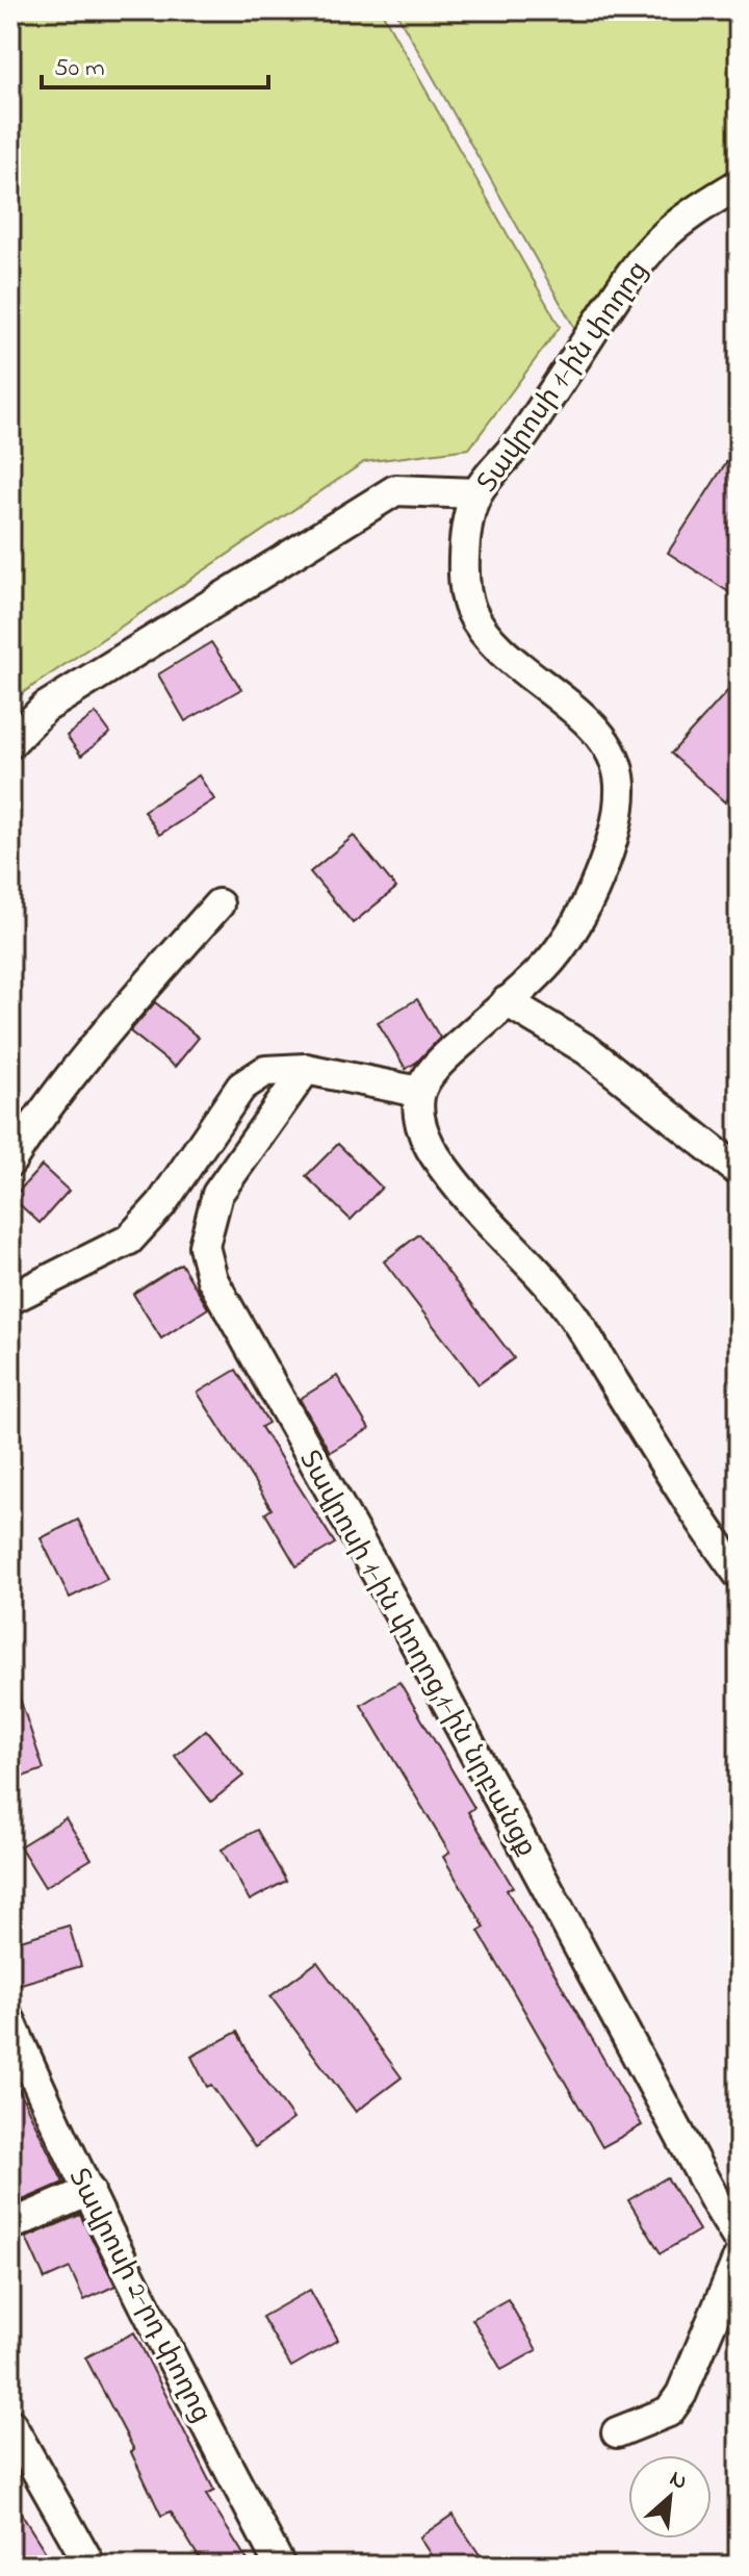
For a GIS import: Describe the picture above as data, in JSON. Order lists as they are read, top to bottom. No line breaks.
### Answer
{"streets":{"street":["Տավրոսի 1-ին փողոց","Տավրոսի 1-ին փողոց,1-ին նրբանցք","Տավրոսի 2-րդ փողոց"]},"scale_bar":"50 m","north":"top right"}
